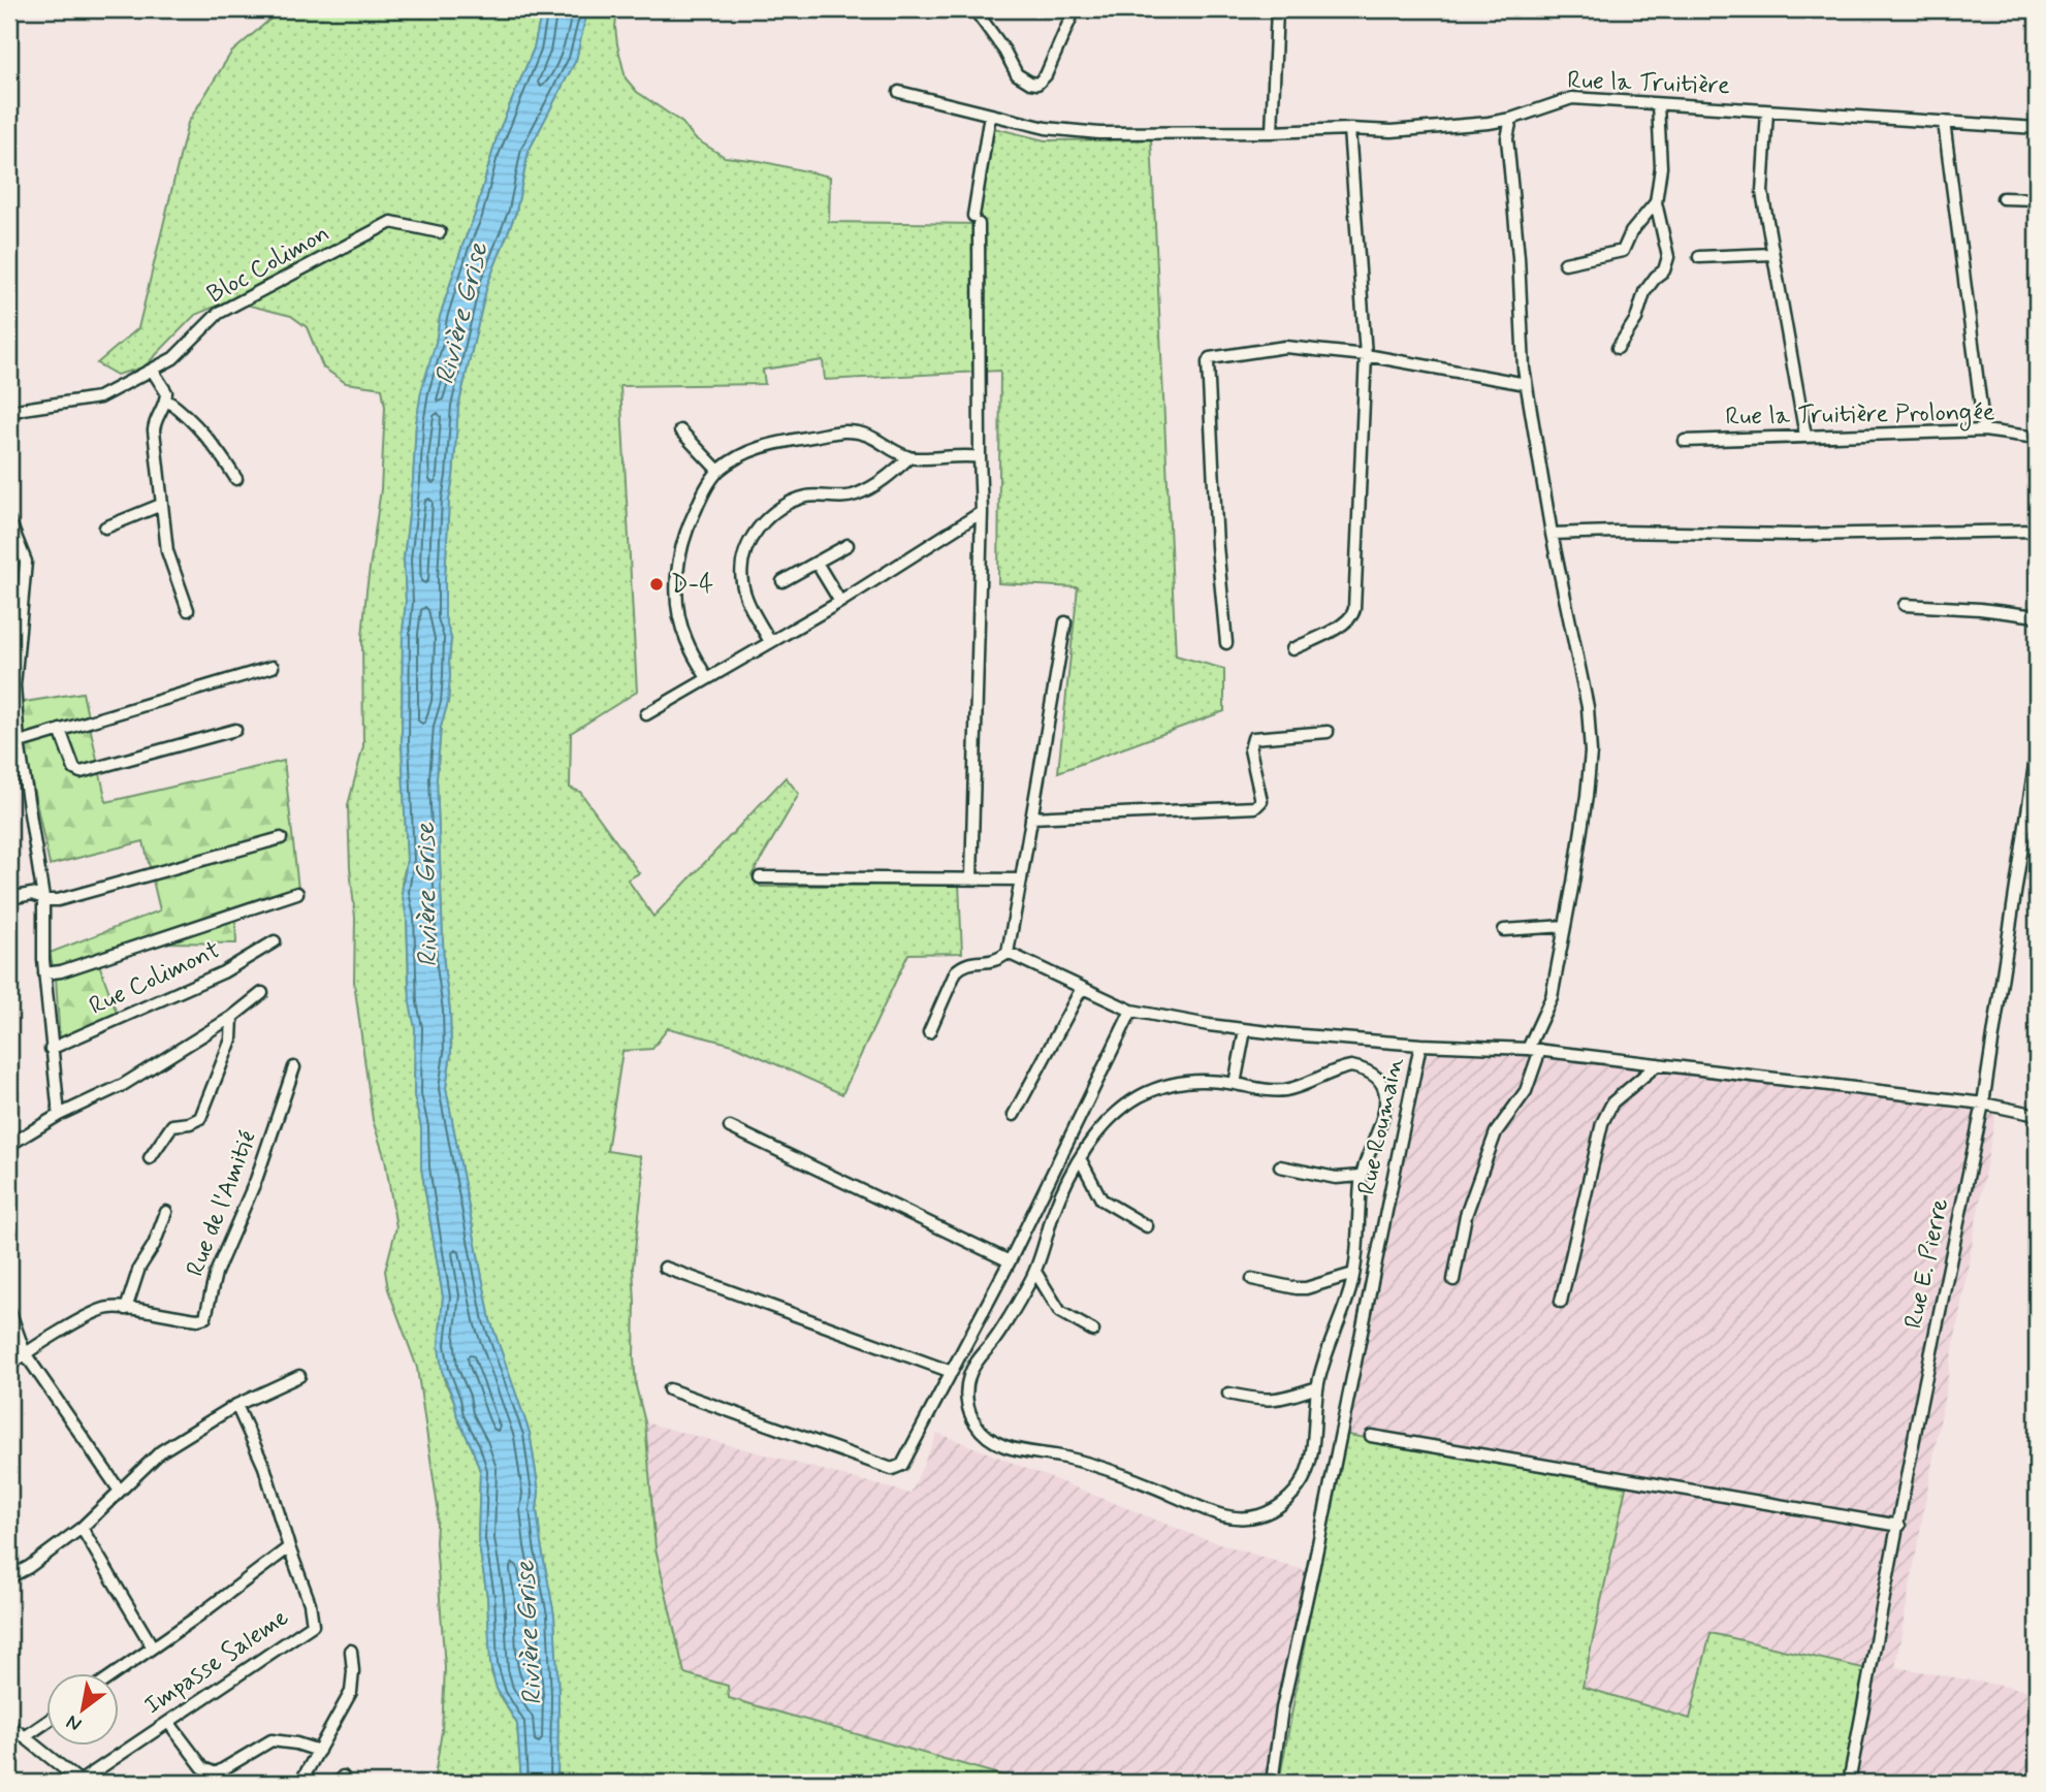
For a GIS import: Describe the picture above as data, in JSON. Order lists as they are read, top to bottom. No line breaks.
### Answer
{"streets":{"street":["Rue la Truitière","Bloc Colimon","Rue la Truitière Prolongée","Rue Colimont","Rue Roumain","Rue de l'Amitié","Rue E. Pierre","Impasse Saleme"]},"crossings":[["Rue Roumain","Rue E. Pierre"]],"water":["Rivière Grise"],"places":["D-4"],"north":"bottom left"}
